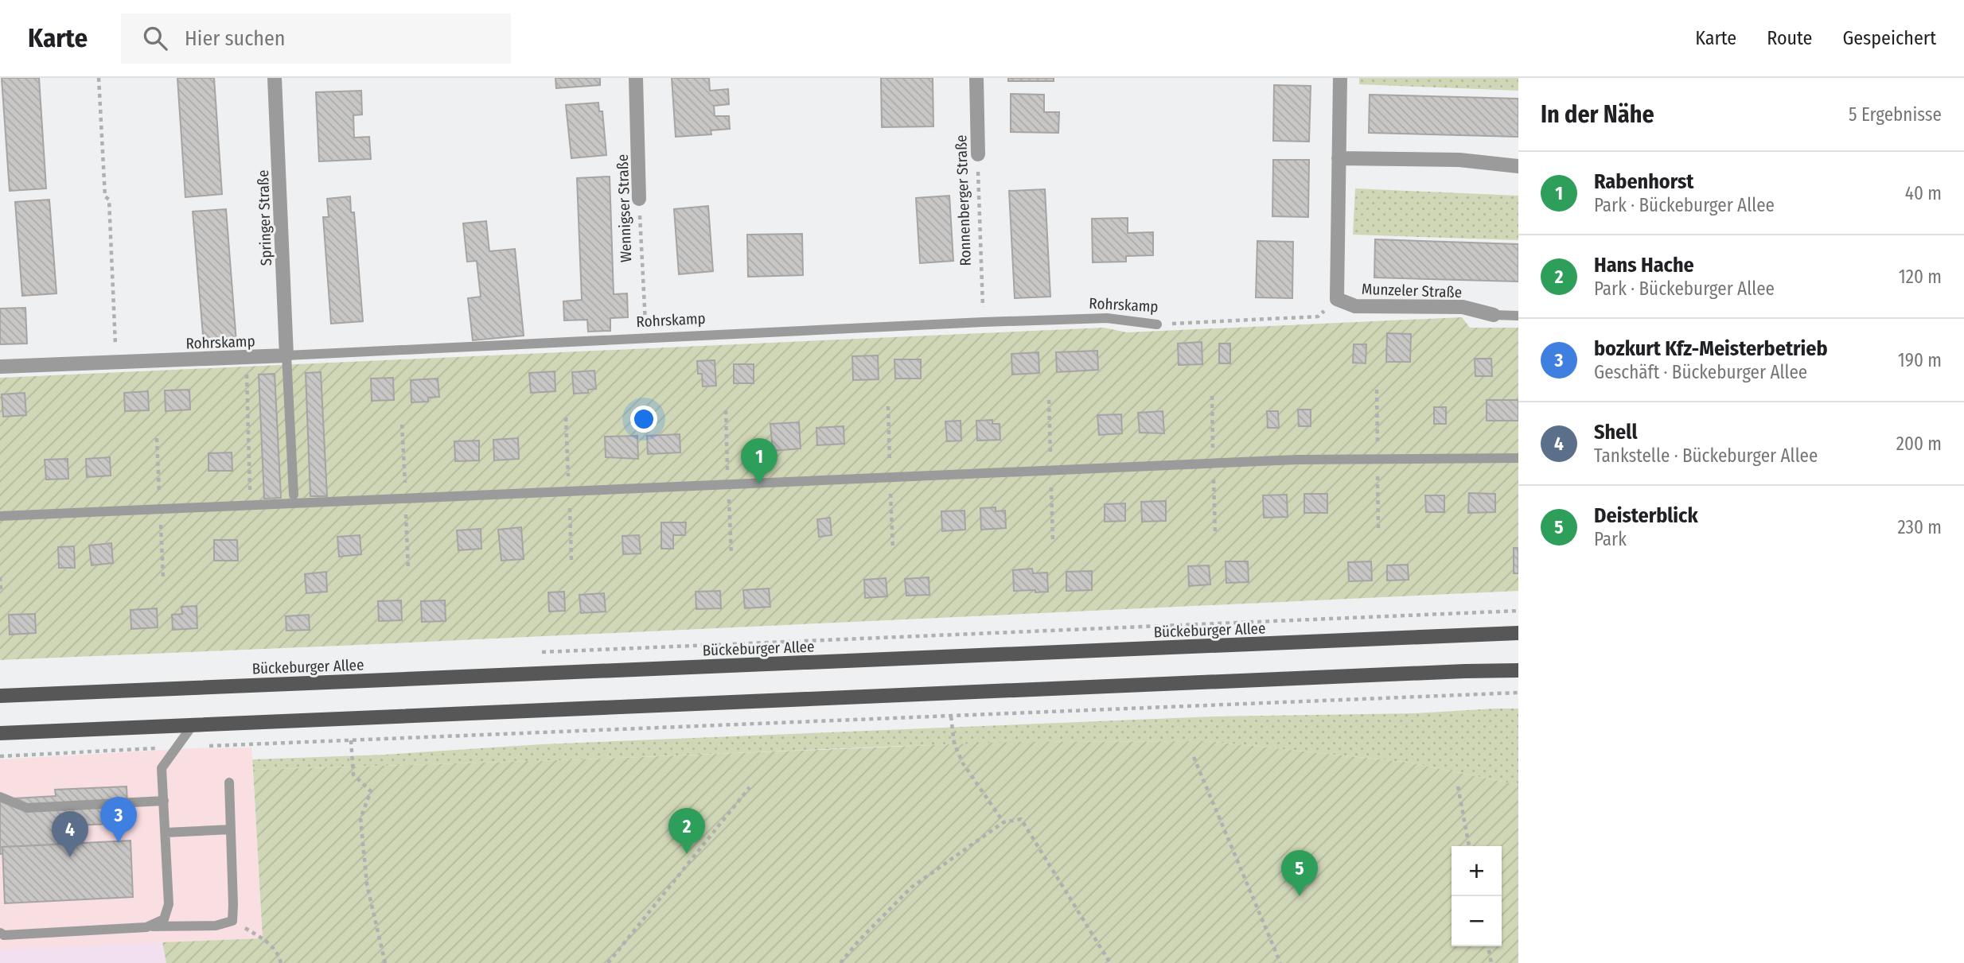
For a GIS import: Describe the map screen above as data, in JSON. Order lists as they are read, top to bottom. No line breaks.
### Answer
{"streets":{"main road":["Bückeburger Allee"],"street":["Ronnenberger Straße","Wennigser Straße","Springer Straße","Munzeler Straße","Rohrskamp"]},"crossings":[["Ronnenberger Straße","Rohrskamp"],["Wennigser Straße","Rohrskamp"],["Springer Straße","Rohrskamp"],["Munzeler Straße","Rohrskamp"]],"page":{"header":"Karte","search":"Hier suchen","nav":["Karte","Route","Gespeichert"],"heading":["In der Nähe","5 Ergebnisse"],"list":[{"mark":"1","name":"Rabenhorst","note":"Park · Bückeburger Allee","value":"40 m"},{"mark":"2","name":"Hans Hache","note":"Park · Bückeburger Allee","value":"120 m"},{"mark":"3","name":"bozkurt Kfz-Meisterbetrieb","note":"Geschäft · Bückeburger Allee","value":"190 m"},{"mark":"4","name":"Shell","note":"Tankstelle · Bückeburger Allee","value":"200 m"},{"mark":"5","name":"Deisterblick","note":"Park","value":"230 m"}],"pins":["1","3","2","4","5"],"map_buttons":["+","−"]}}
